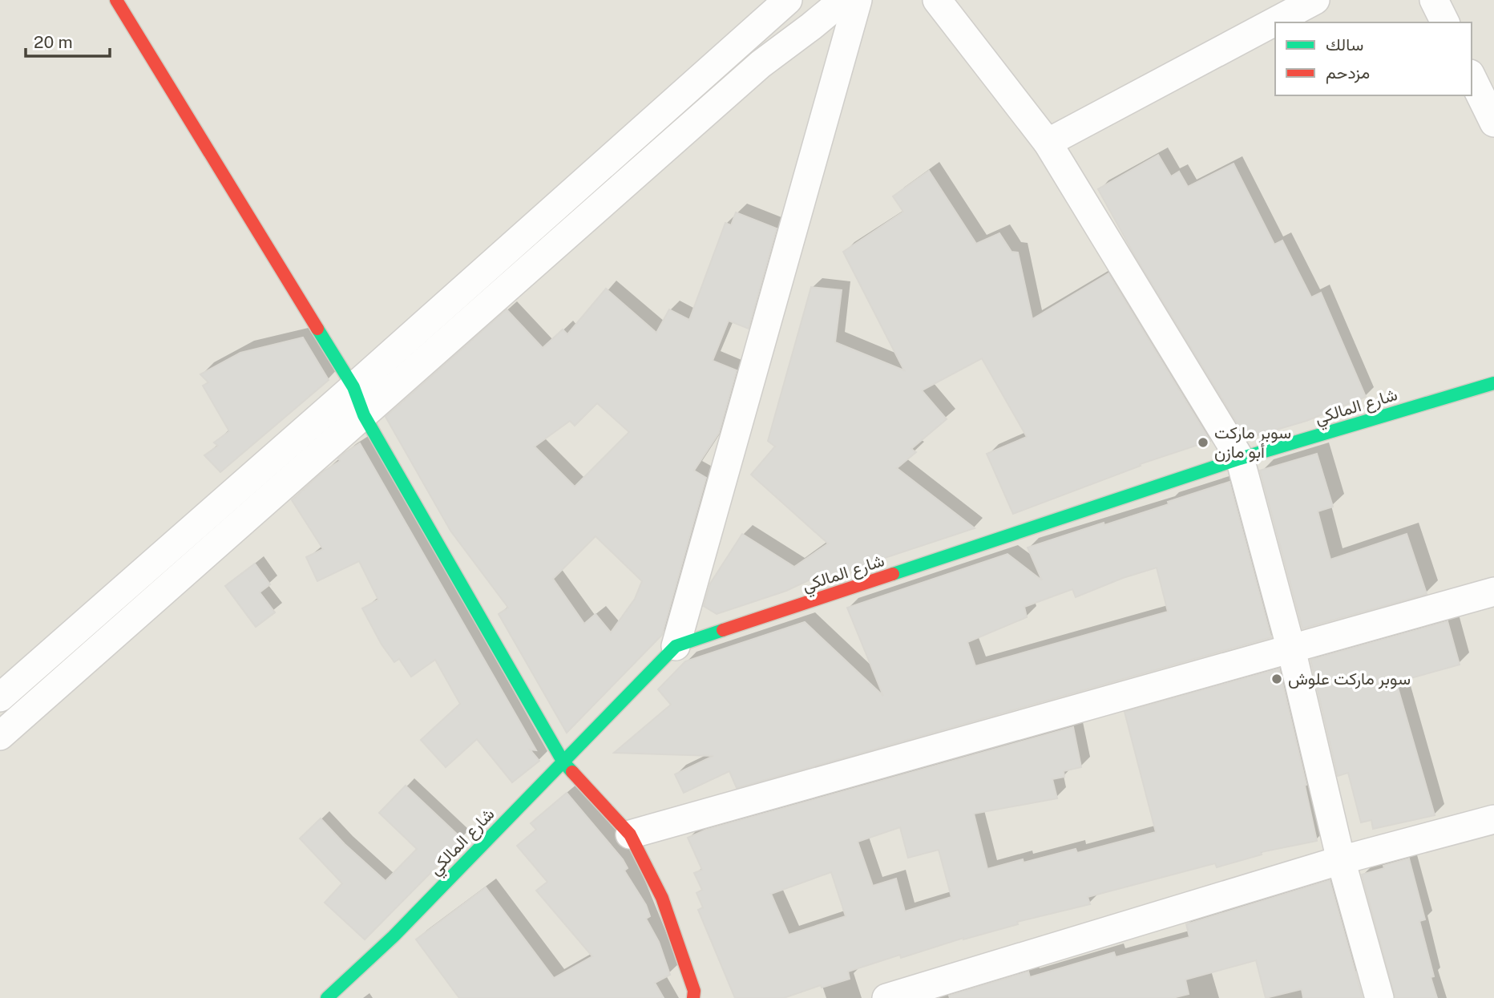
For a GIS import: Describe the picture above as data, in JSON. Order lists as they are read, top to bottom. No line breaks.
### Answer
{"streets":{"street":["شارع المالكي"]},"places":["سوبر ماركت أبو مازن","سوبر ماركت علوش"],"legend":["سالك","مزدحم"],"scale_bar":"20 m"}
